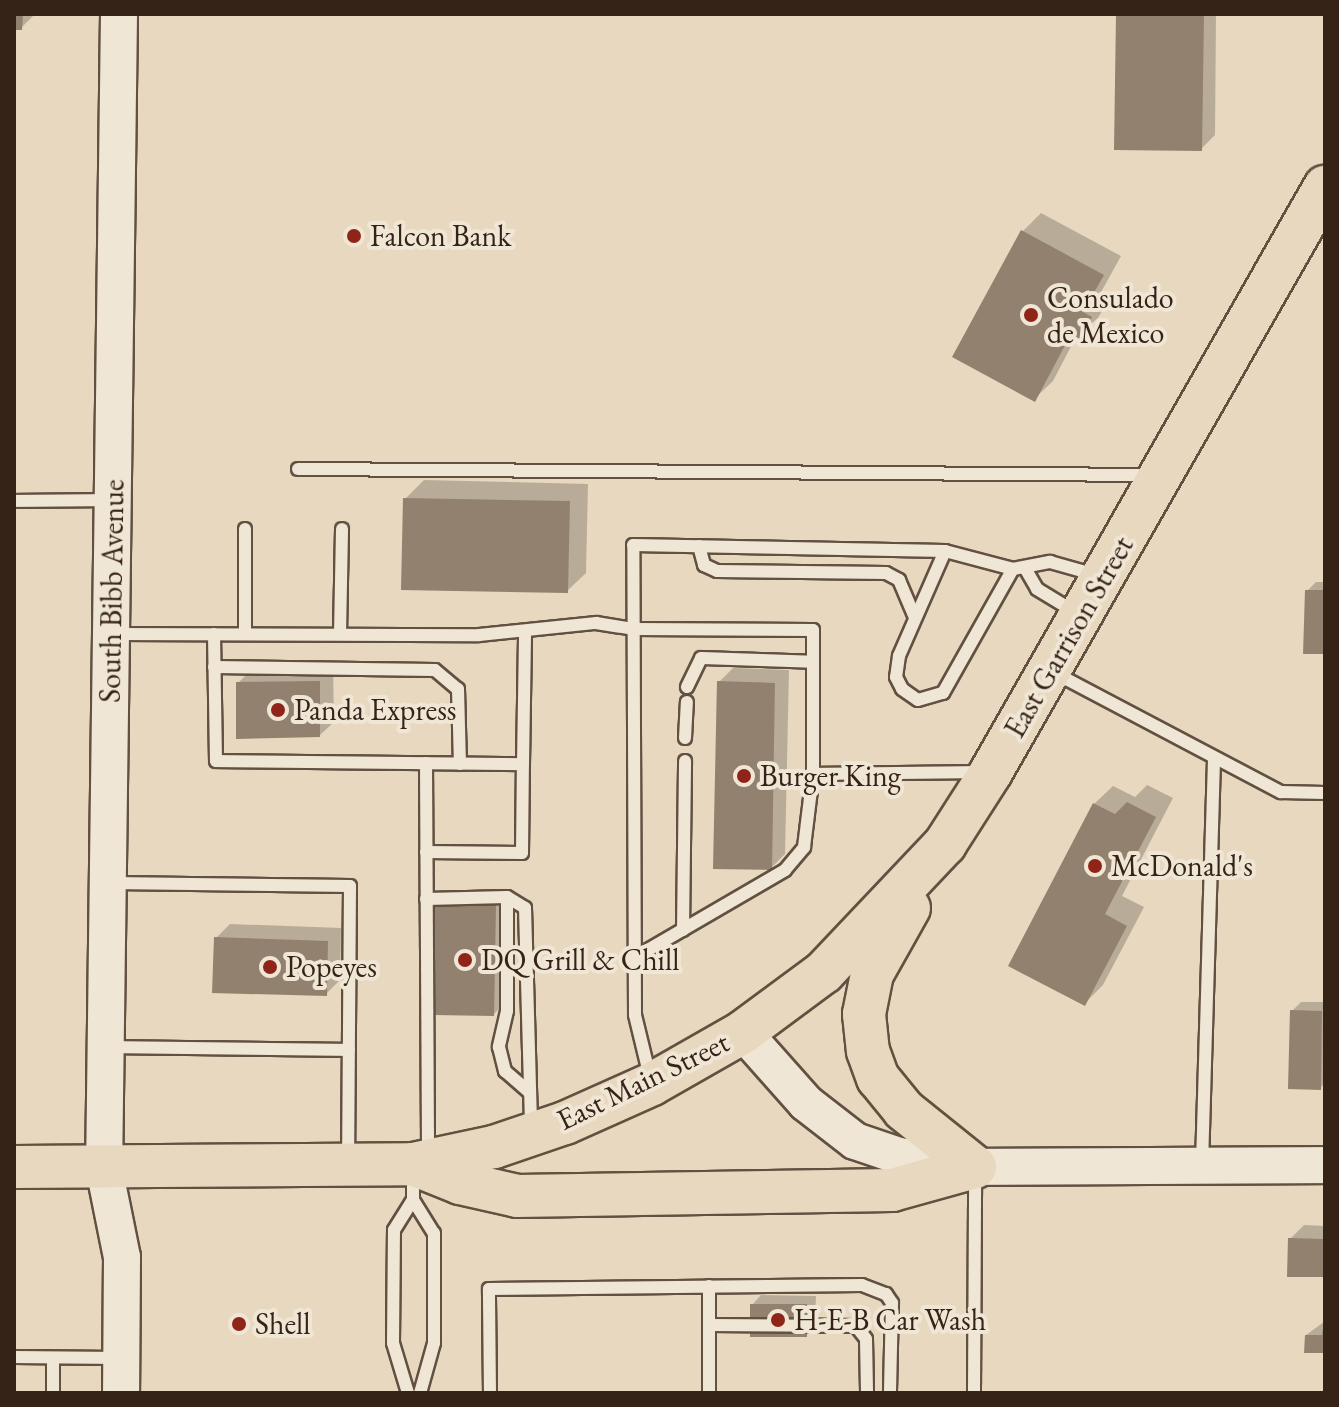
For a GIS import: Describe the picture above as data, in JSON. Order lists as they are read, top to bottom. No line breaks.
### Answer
{"streets":{"main road":["South Bibb Avenue","East Garrison Street","East Main Street"]},"crossings":[["South Bibb Avenue","East Main Street"],["East Garrison Street","East Main Street"]],"places":["Falcon Bank","Consulado de Mexico","Panda Express","Burger King","McDonald's","DQ Grill & Chill","Popeyes","H-E-B Car Wash","Shell"]}
